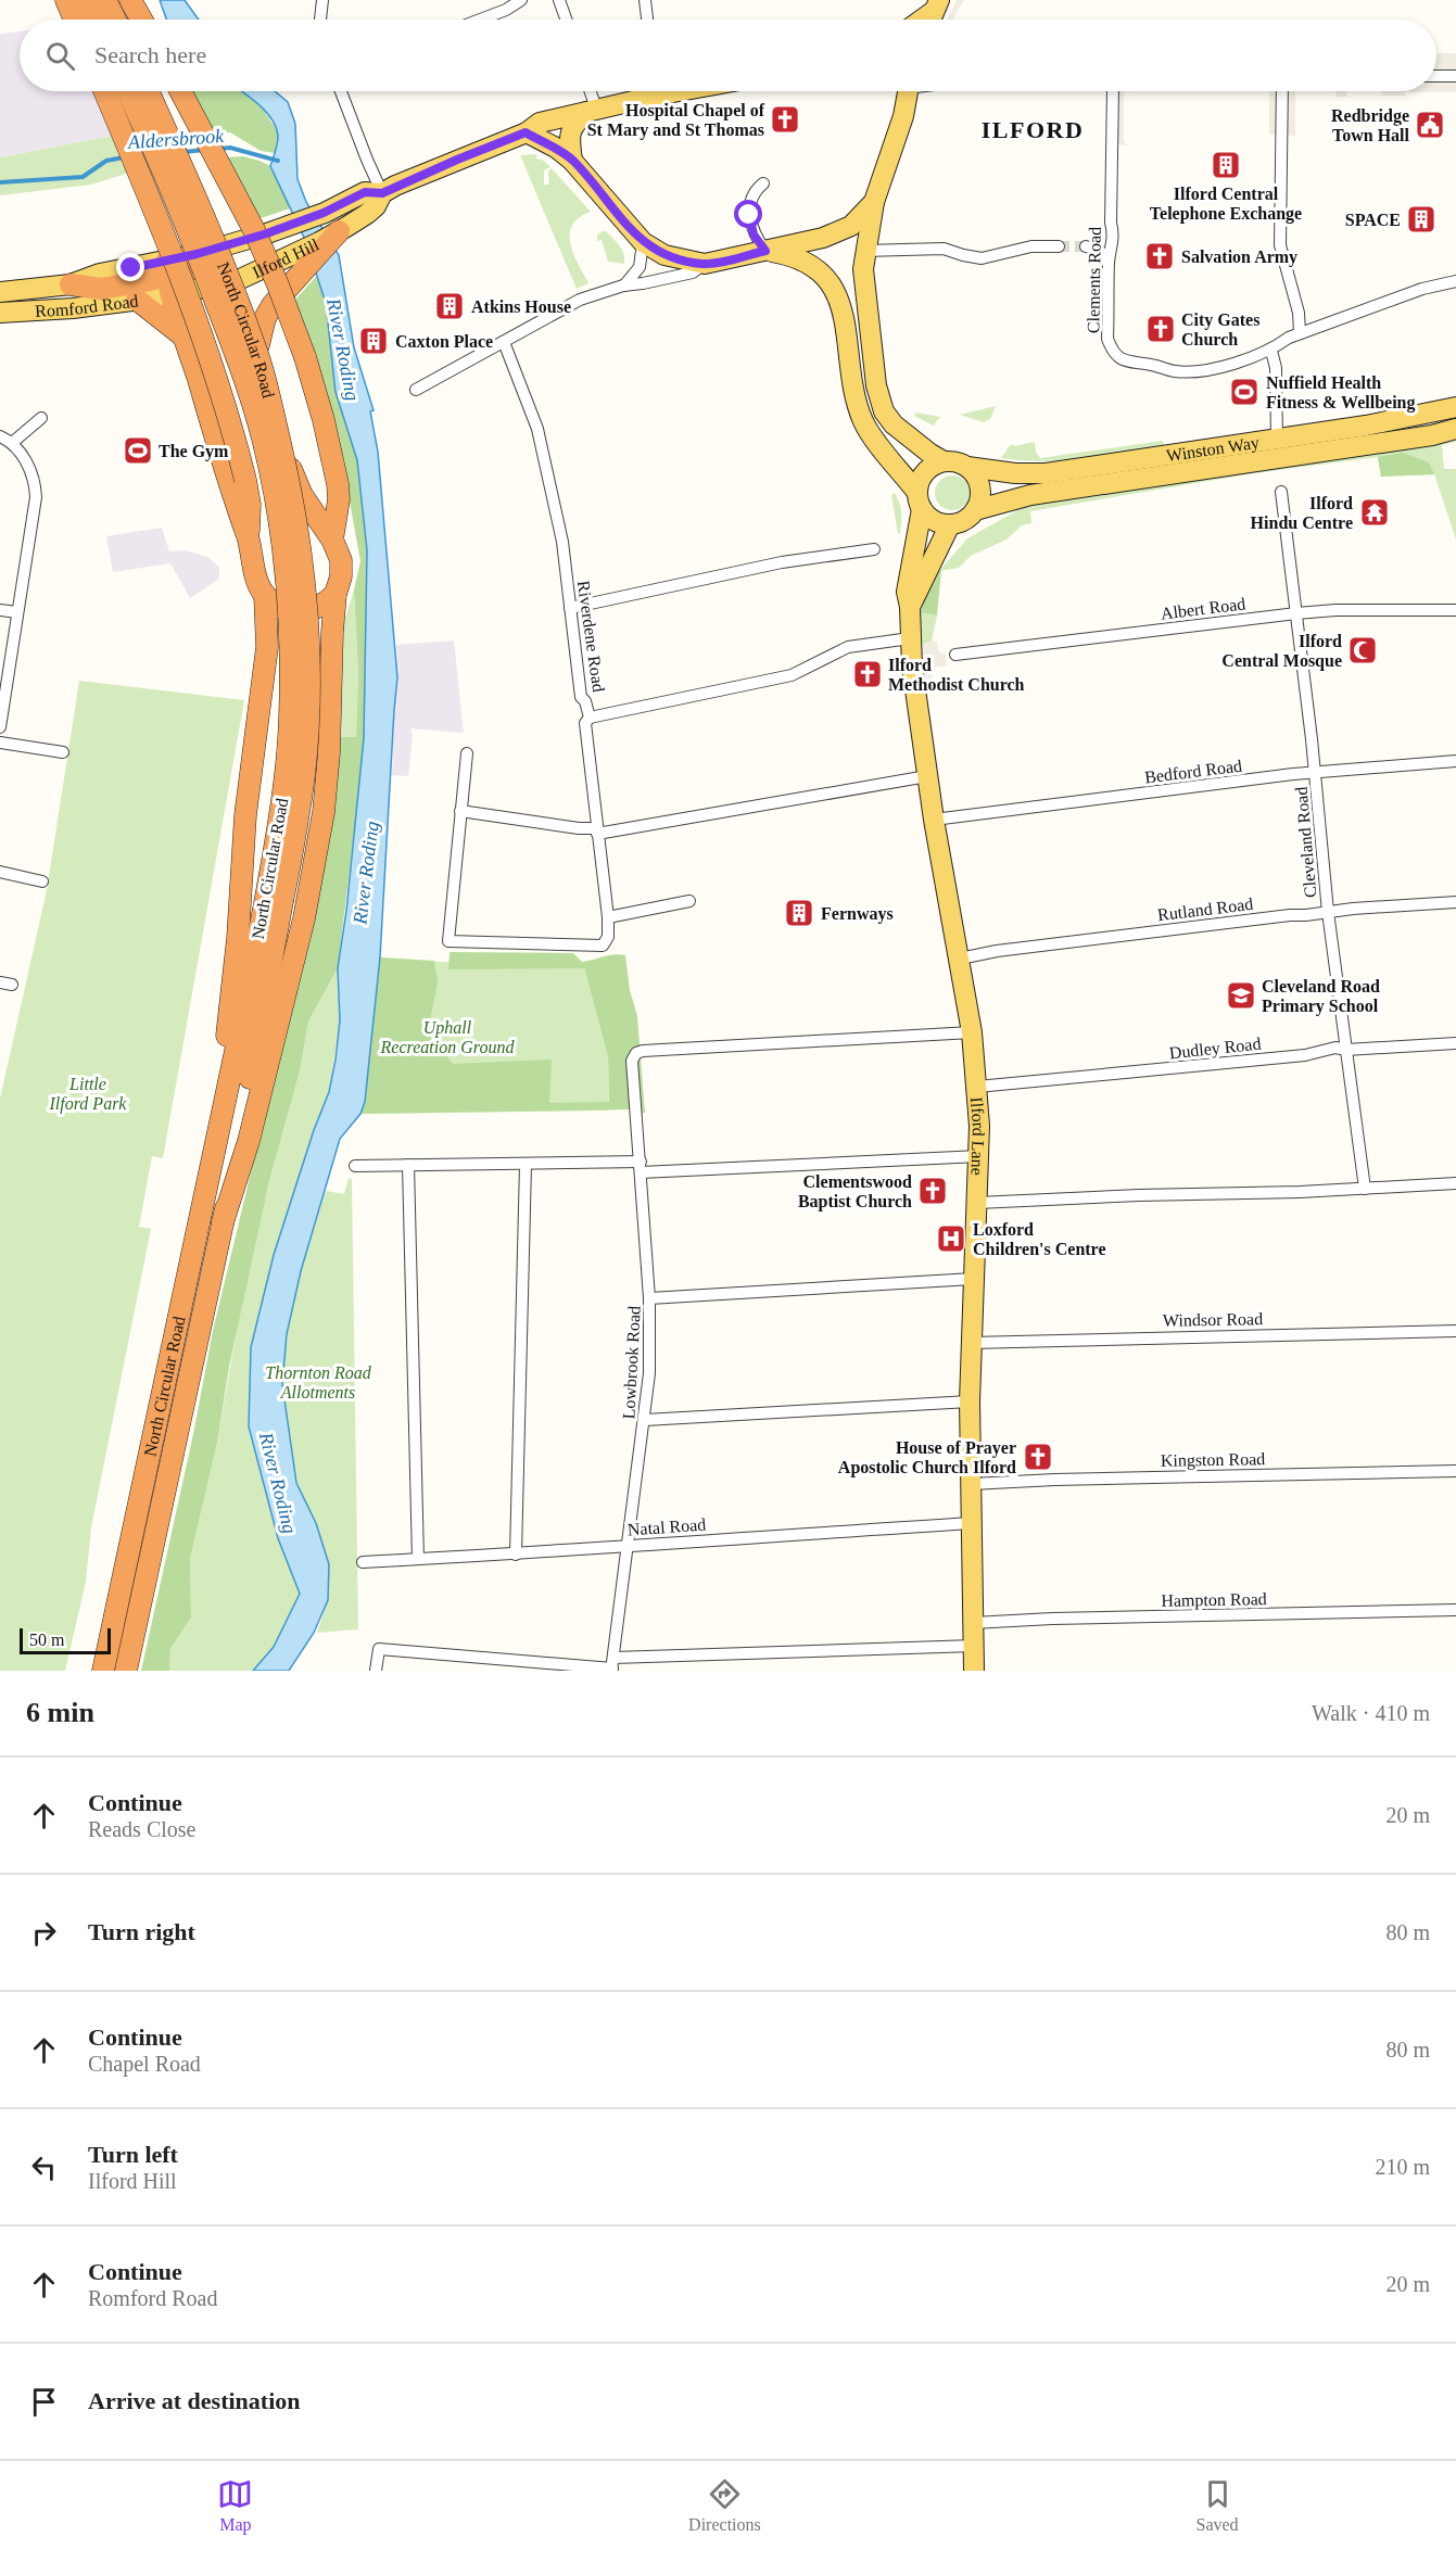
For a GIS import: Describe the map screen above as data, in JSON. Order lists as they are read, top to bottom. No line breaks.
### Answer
{"streets":{"highway":["North Circular Road"],"main road":["Ilford Hill","Romford Road","Winston Way","Ilford Lane"],"street":["Clements Road","Albert Road","Riverdene Road","Bedford Road","Cleveland Road","Rutland Road","Dudley Road","Windsor Road","Lowbrook Road","Kingston Road","Natal Road","Hampton Road"]},"crossings":[["Ilford Hill","Romford Road"],["Winston Way","Ilford Lane"],["Albert Road","Cleveland Road"],["Bedford Road","Cleveland Road"],["Bedford Road","Ilford Lane"],["Cleveland Road","Rutland Road"],["Cleveland Road","Dudley Road"],["Rutland Road","Ilford Lane"],["Dudley Road","Ilford Lane"],["Ilford Lane","Windsor Road"],["Ilford Lane","Lowbrook Road"],["Ilford Lane","Kingston Road"],["Ilford Lane","Natal Road"],["Ilford Lane","Hampton Road"],["Lowbrook Road","Natal Road"]],"districts":["ILFORD"],"water":["Aldersbrook","River Roding"],"parks":["Uphall Recreation Ground","Little Ilford Park","Thornton Road Allotments"],"places":{"church":["Hospital Chapel of St Mary and St Thomas","Salvation Army","City Gates Church","Ilford Methodist Church","Clementswood Baptist Church","House of Prayer Apostolic Church Ilford"],"public building":["Redbridge Town Hall"],"building":["Ilford Central Telephone Exchange","SPACE","Atkins House","Caxton Place","Fernways"],"sports":["Nuffield Health Fitness & Wellbeing","The Gym"],"temple":["Ilford Hindu Centre"],"mosque":["Ilford Central Mosque"],"school or university":["Cleveland Road Primary School"],"hospital":["Loxford Children's Centre"]},"scale_bar":"50 m","page":{"search":"Search here","scale":"50 m","heading":["6 min","Walk · 410 m"],"list":[["Continue","Reads Close","20 m"],["Turn right","80 m"],["Continue","Chapel Road","80 m"],["Turn left","Ilford Hill","210 m"],["Continue","Romford Road","20 m"],"Arrive at destination"],"nav":["Map","Directions","Saved"]}}
